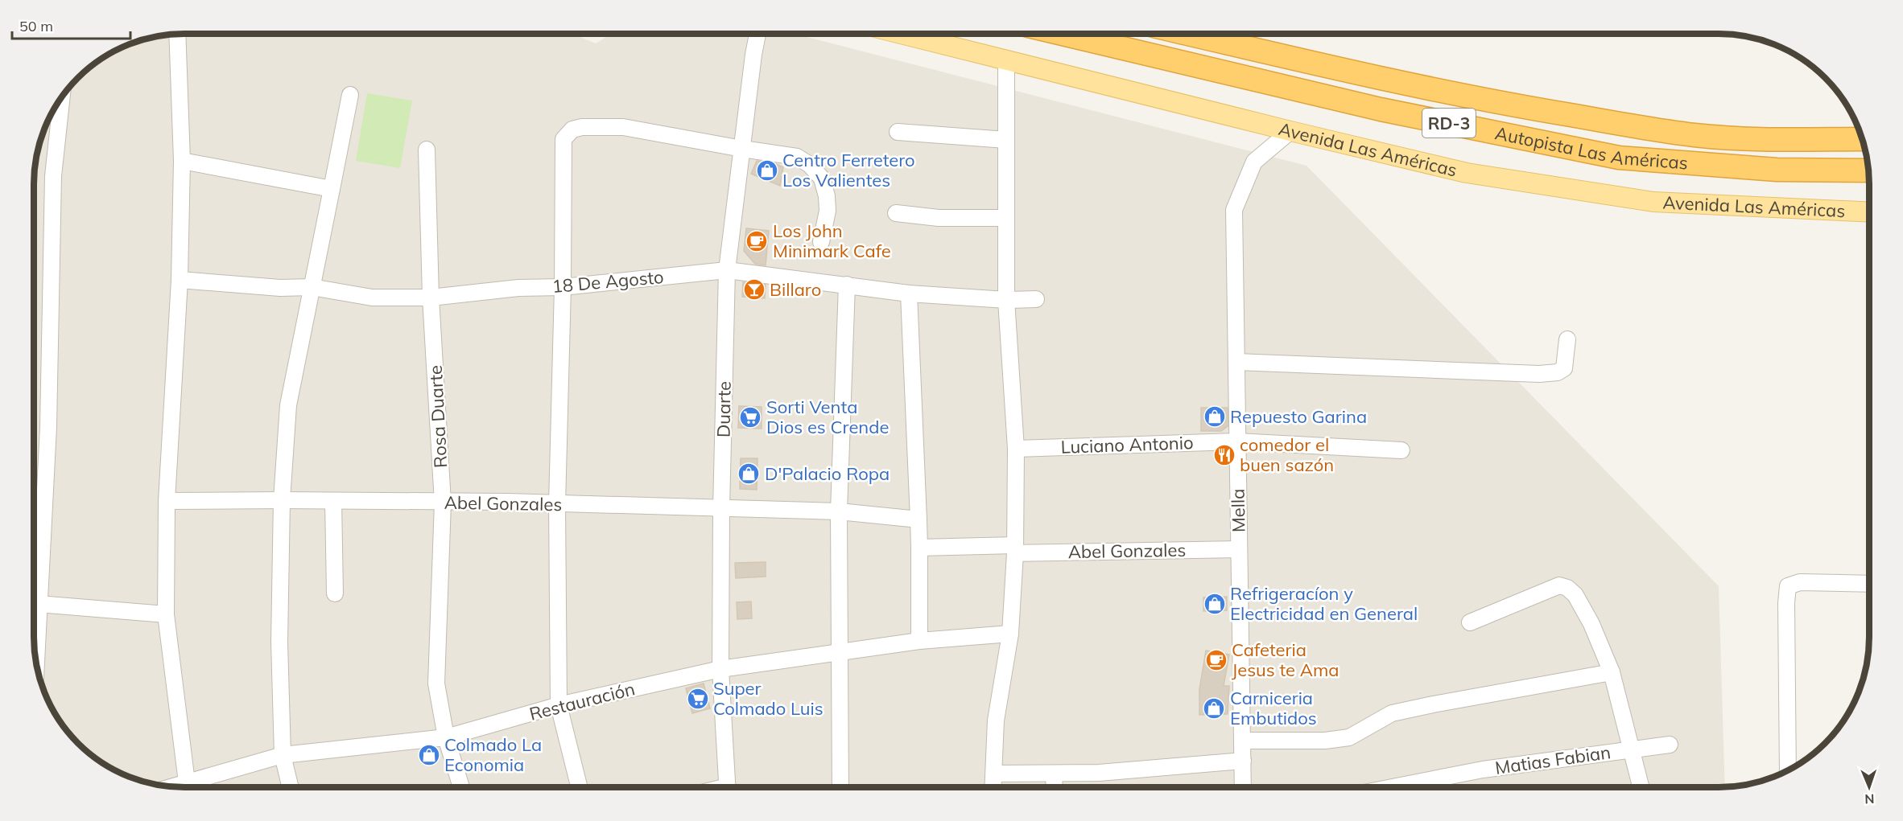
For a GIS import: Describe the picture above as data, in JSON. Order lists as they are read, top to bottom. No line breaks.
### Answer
{"streets":{"highway":["RD-3","Autopista Las Américas"],"main road":["Avenida Las Américas"],"street":["18 De Agosto","Duarte","Rosa Duarte","Luciano Antonio","Abel Gonzales","Mella","Restauración","Matias Fabian"]},"crossings":[["Avenida Las Américas","Mella"],["18 De Agosto","Duarte"],["18 De Agosto","Rosa Duarte"],["Duarte","Abel Gonzales"],["Duarte","Restauración"],["Rosa Duarte","Abel Gonzales"],["Rosa Duarte","Restauración"],["Luciano Antonio","Mella"],["Abel Gonzales","Mella"]],"places":{"shop":["Centro Ferretero Los Valientes","Repuesto Garina","D'Palacio Ropa","Refrigeracíon y Electricidad en General","Carniceria Embutidos","Colmado La Economia"],"cafe":["Los John Minimark Cafe","Cafeteria Jesus te Ama"],"bar":["Billaro"],"supermarket":["Sorti Venta Dios es Crende","Super Colmado Luis"],"restaurant":["comedor el buen sazón"]},"scale_bar":"50 m","north":"bottom"}
